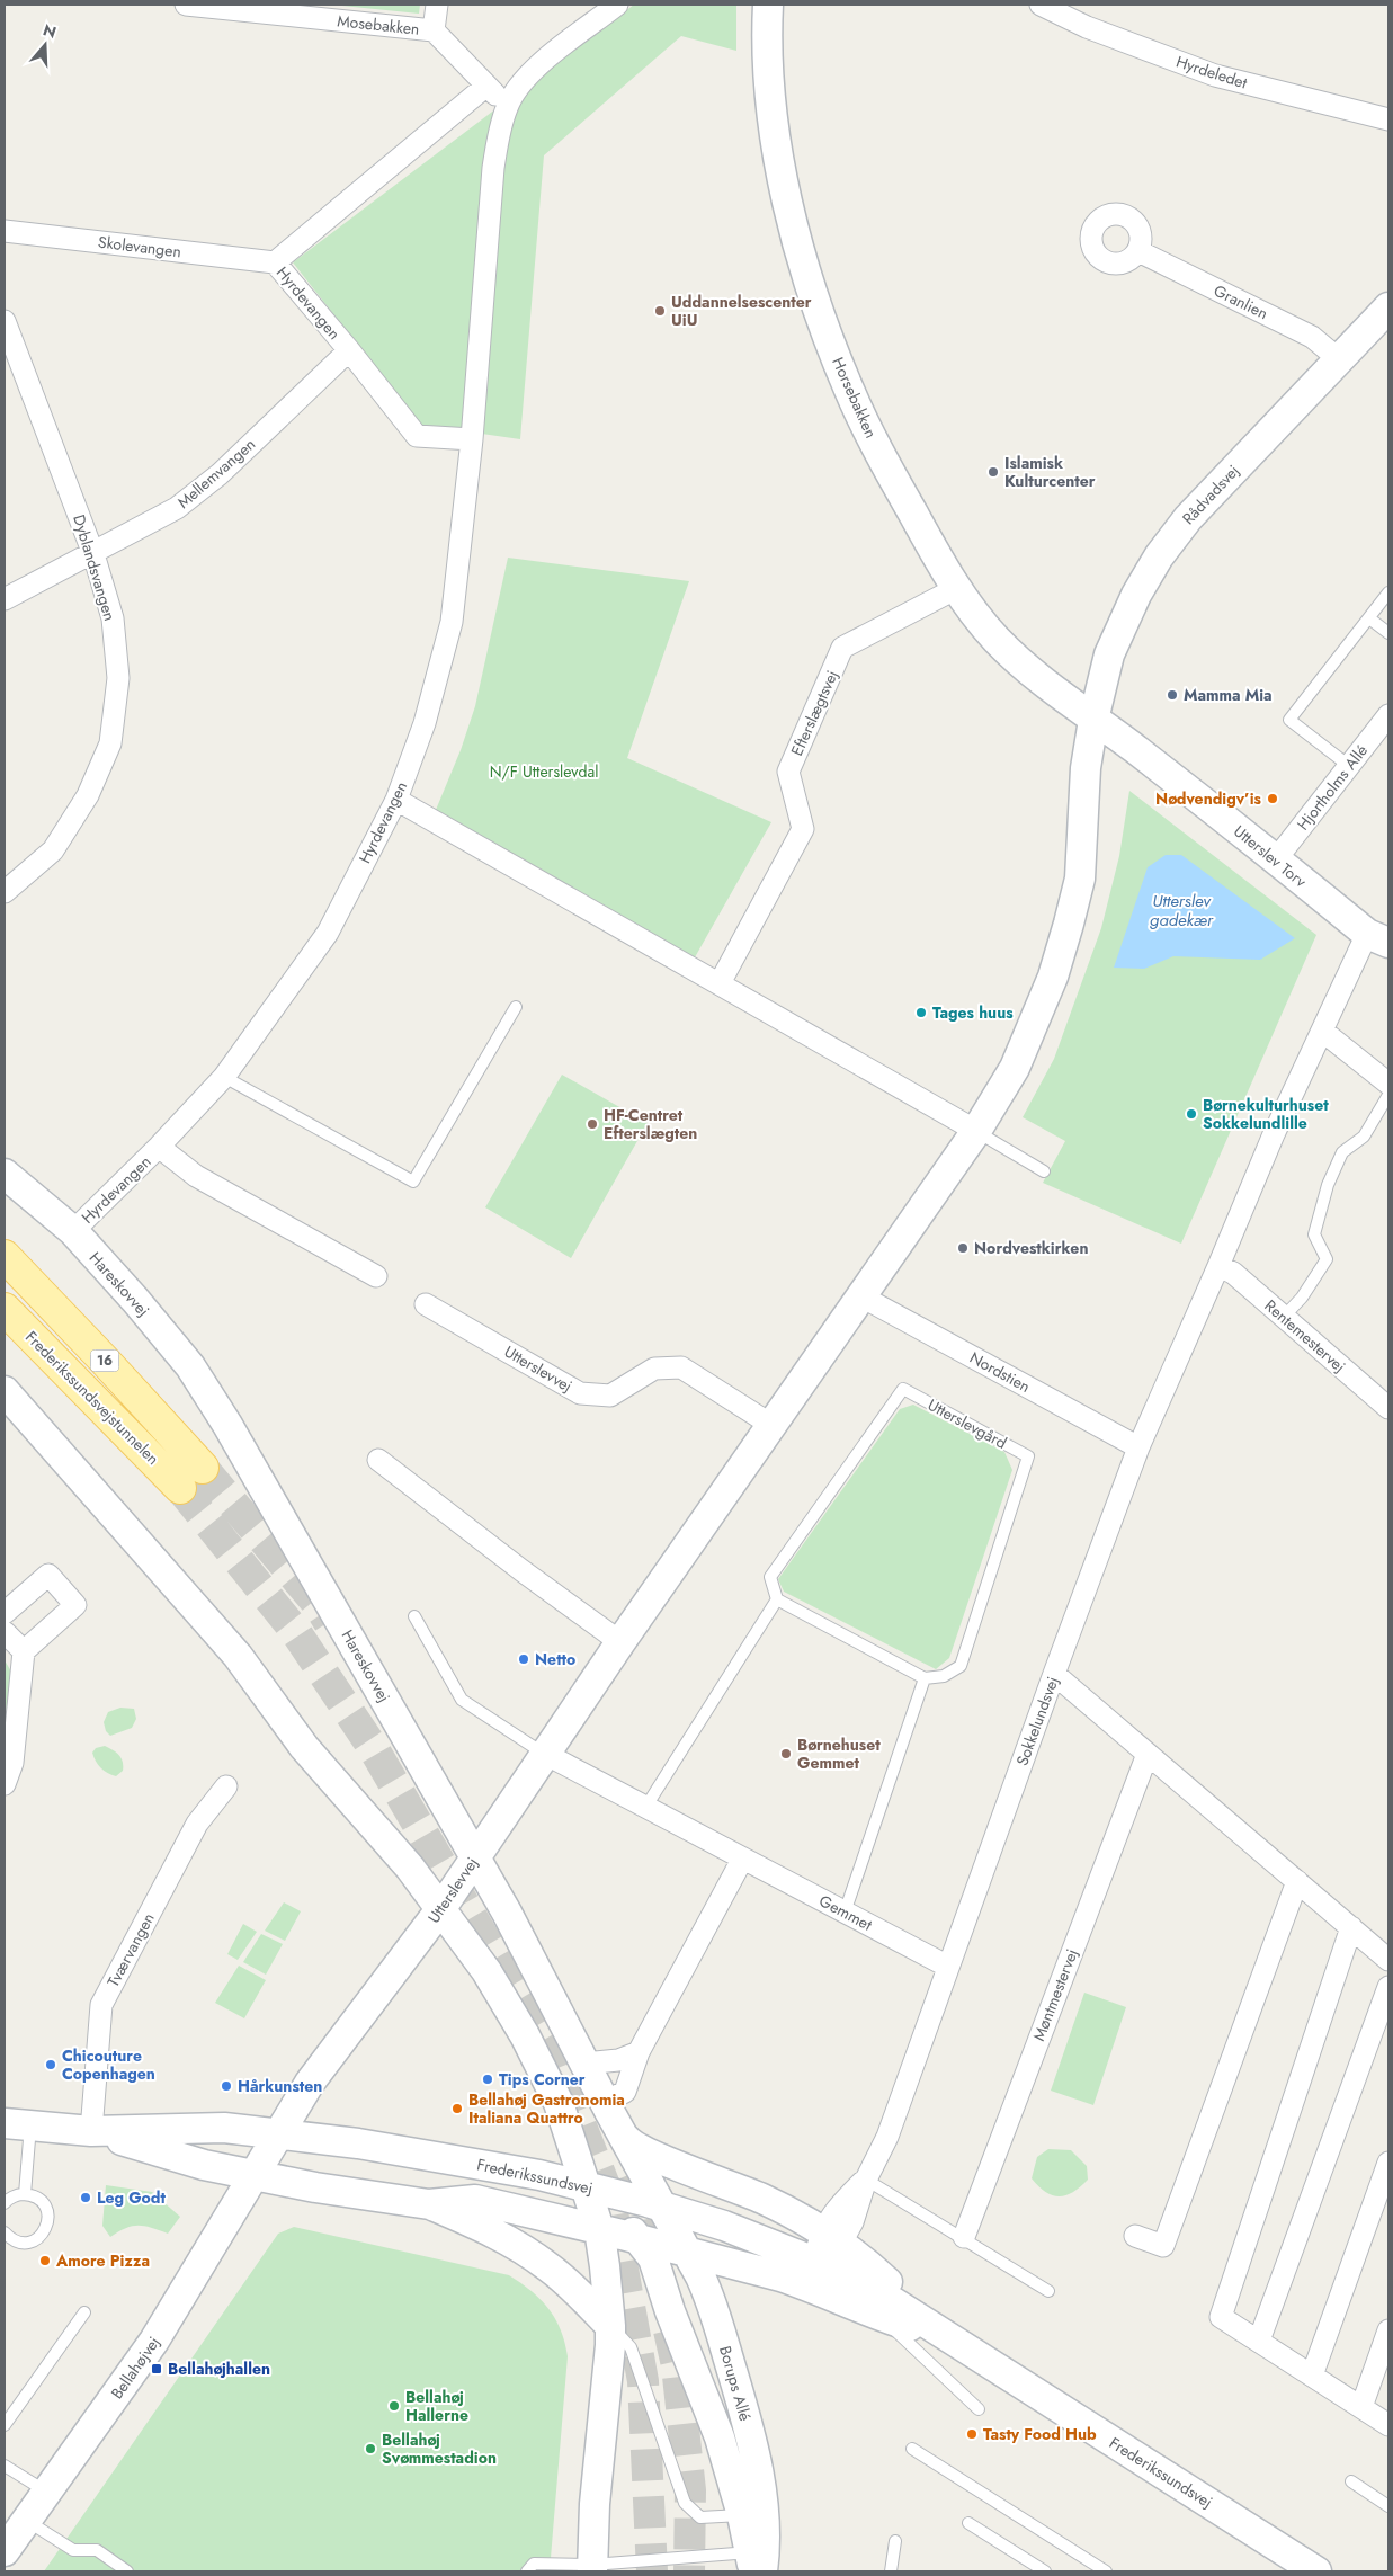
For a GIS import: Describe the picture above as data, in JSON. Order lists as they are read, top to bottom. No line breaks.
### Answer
{"streets":{"main road":["16","Frederikssundsvejstunnelen"],"street":["Mosebakken","Hyrdeledet","Skolevangen","Granlien","Hyrdevangen","Horsebakken","Mellemvangen","Rådvadsvej","Dyblandsvangen","Efterslægtsvej","Hjortholms Allé","Utterslev Torv","Hareskovvej","Rentemestervej","Utterslevvej","Nordstien","Sokkelundsvej","Gemmet","Tværvangen","Møntmestervej","Frederikssundsvej","Bellahøjvej","Borups Allé"],"lane":["Utterslevgård"]},"crossings":[["Mosebakken","Hyrdevangen"],["Skolevangen","Hyrdevangen"],["Granlien","Rådvadsvej"],["Hyrdevangen","Mellemvangen"],["Hyrdevangen","Hareskovvej"],["Horsebakken","Rådvadsvej"],["Horsebakken","Efterslægtsvej"],["Horsebakken","Utterslev Torv"],["Mellemvangen","Dyblandsvangen"],["Rådvadsvej","Utterslev Torv"],["Hjortholms Allé","Utterslev Torv"],["Utterslev Torv","Rentemestervej"],["Utterslev Torv","Sokkelundsvej"],["Hareskovvej","Utterslevvej"],["Hareskovvej","Frederikssundsvej"],["Hareskovvej","Borups Allé"],["Rentemestervej","Sokkelundsvej"],["Utterslevvej","Nordstien"],["Utterslevvej","Gemmet"],["Utterslevvej","Frederikssundsvej"],["Utterslevvej","Bellahøjvej"],["Nordstien","Sokkelundsvej"],["Sokkelundsvej","Gemmet"],["Sokkelundsvej","Frederikssundsvej"],["Tværvangen","Frederikssundsvej"],["Frederikssundsvej","Bellahøjvej"],["Frederikssundsvej","Borups Allé"]],"water":["Utterslev gadekær"],"parks":["N/F Utterslevdal"],"places":{"other":["Uddannelsescenter UiU","Islamisk Kulturcenter","Mamma Mia","Nødvendigv’is","Tages huus","Børnekulturhuset Sokkelundlille","HF-Centret Efterslægten","Nordvestkirken","Netto","Børnehuset Gemmet","Chicouture Copenhagen","Tips Corner","Hårkunsten","Bellahøj Gastronomia Italiana Quattro","Leg Godt","Amore Pizza","Bellahøj Hallerne","Tasty Food Hub","Bellahøj Svømmestadion"],"transit":["Bellahøjhallen"]},"north":"top"}
